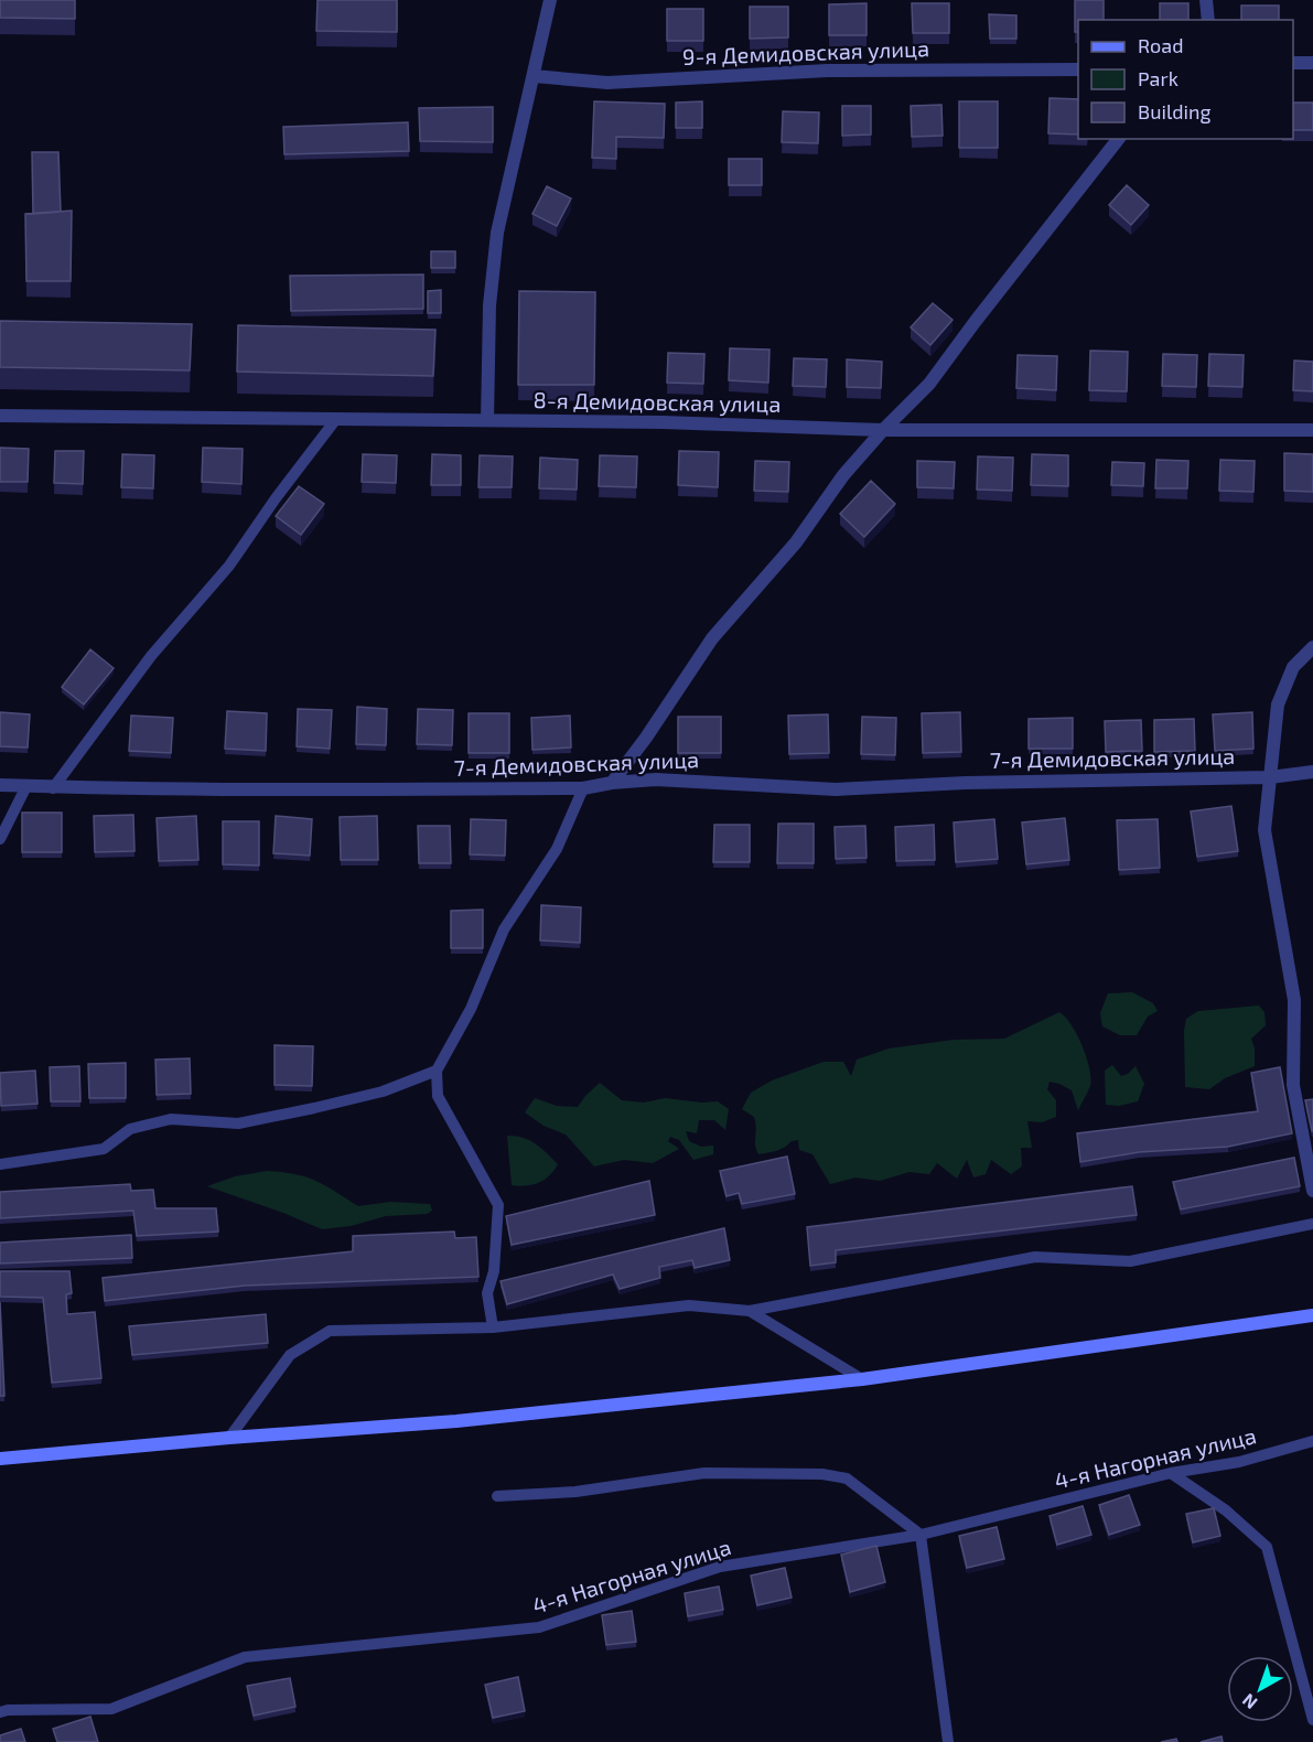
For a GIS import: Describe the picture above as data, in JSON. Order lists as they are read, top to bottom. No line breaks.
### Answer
{"streets":{"street":["9-я Демидовская улица","8-я Демидовская улица","7-я Демидовская улица"],"lane":["4-я Нагорная улица"]},"legend":["Road","Park","Building"],"north":"bottom left"}
